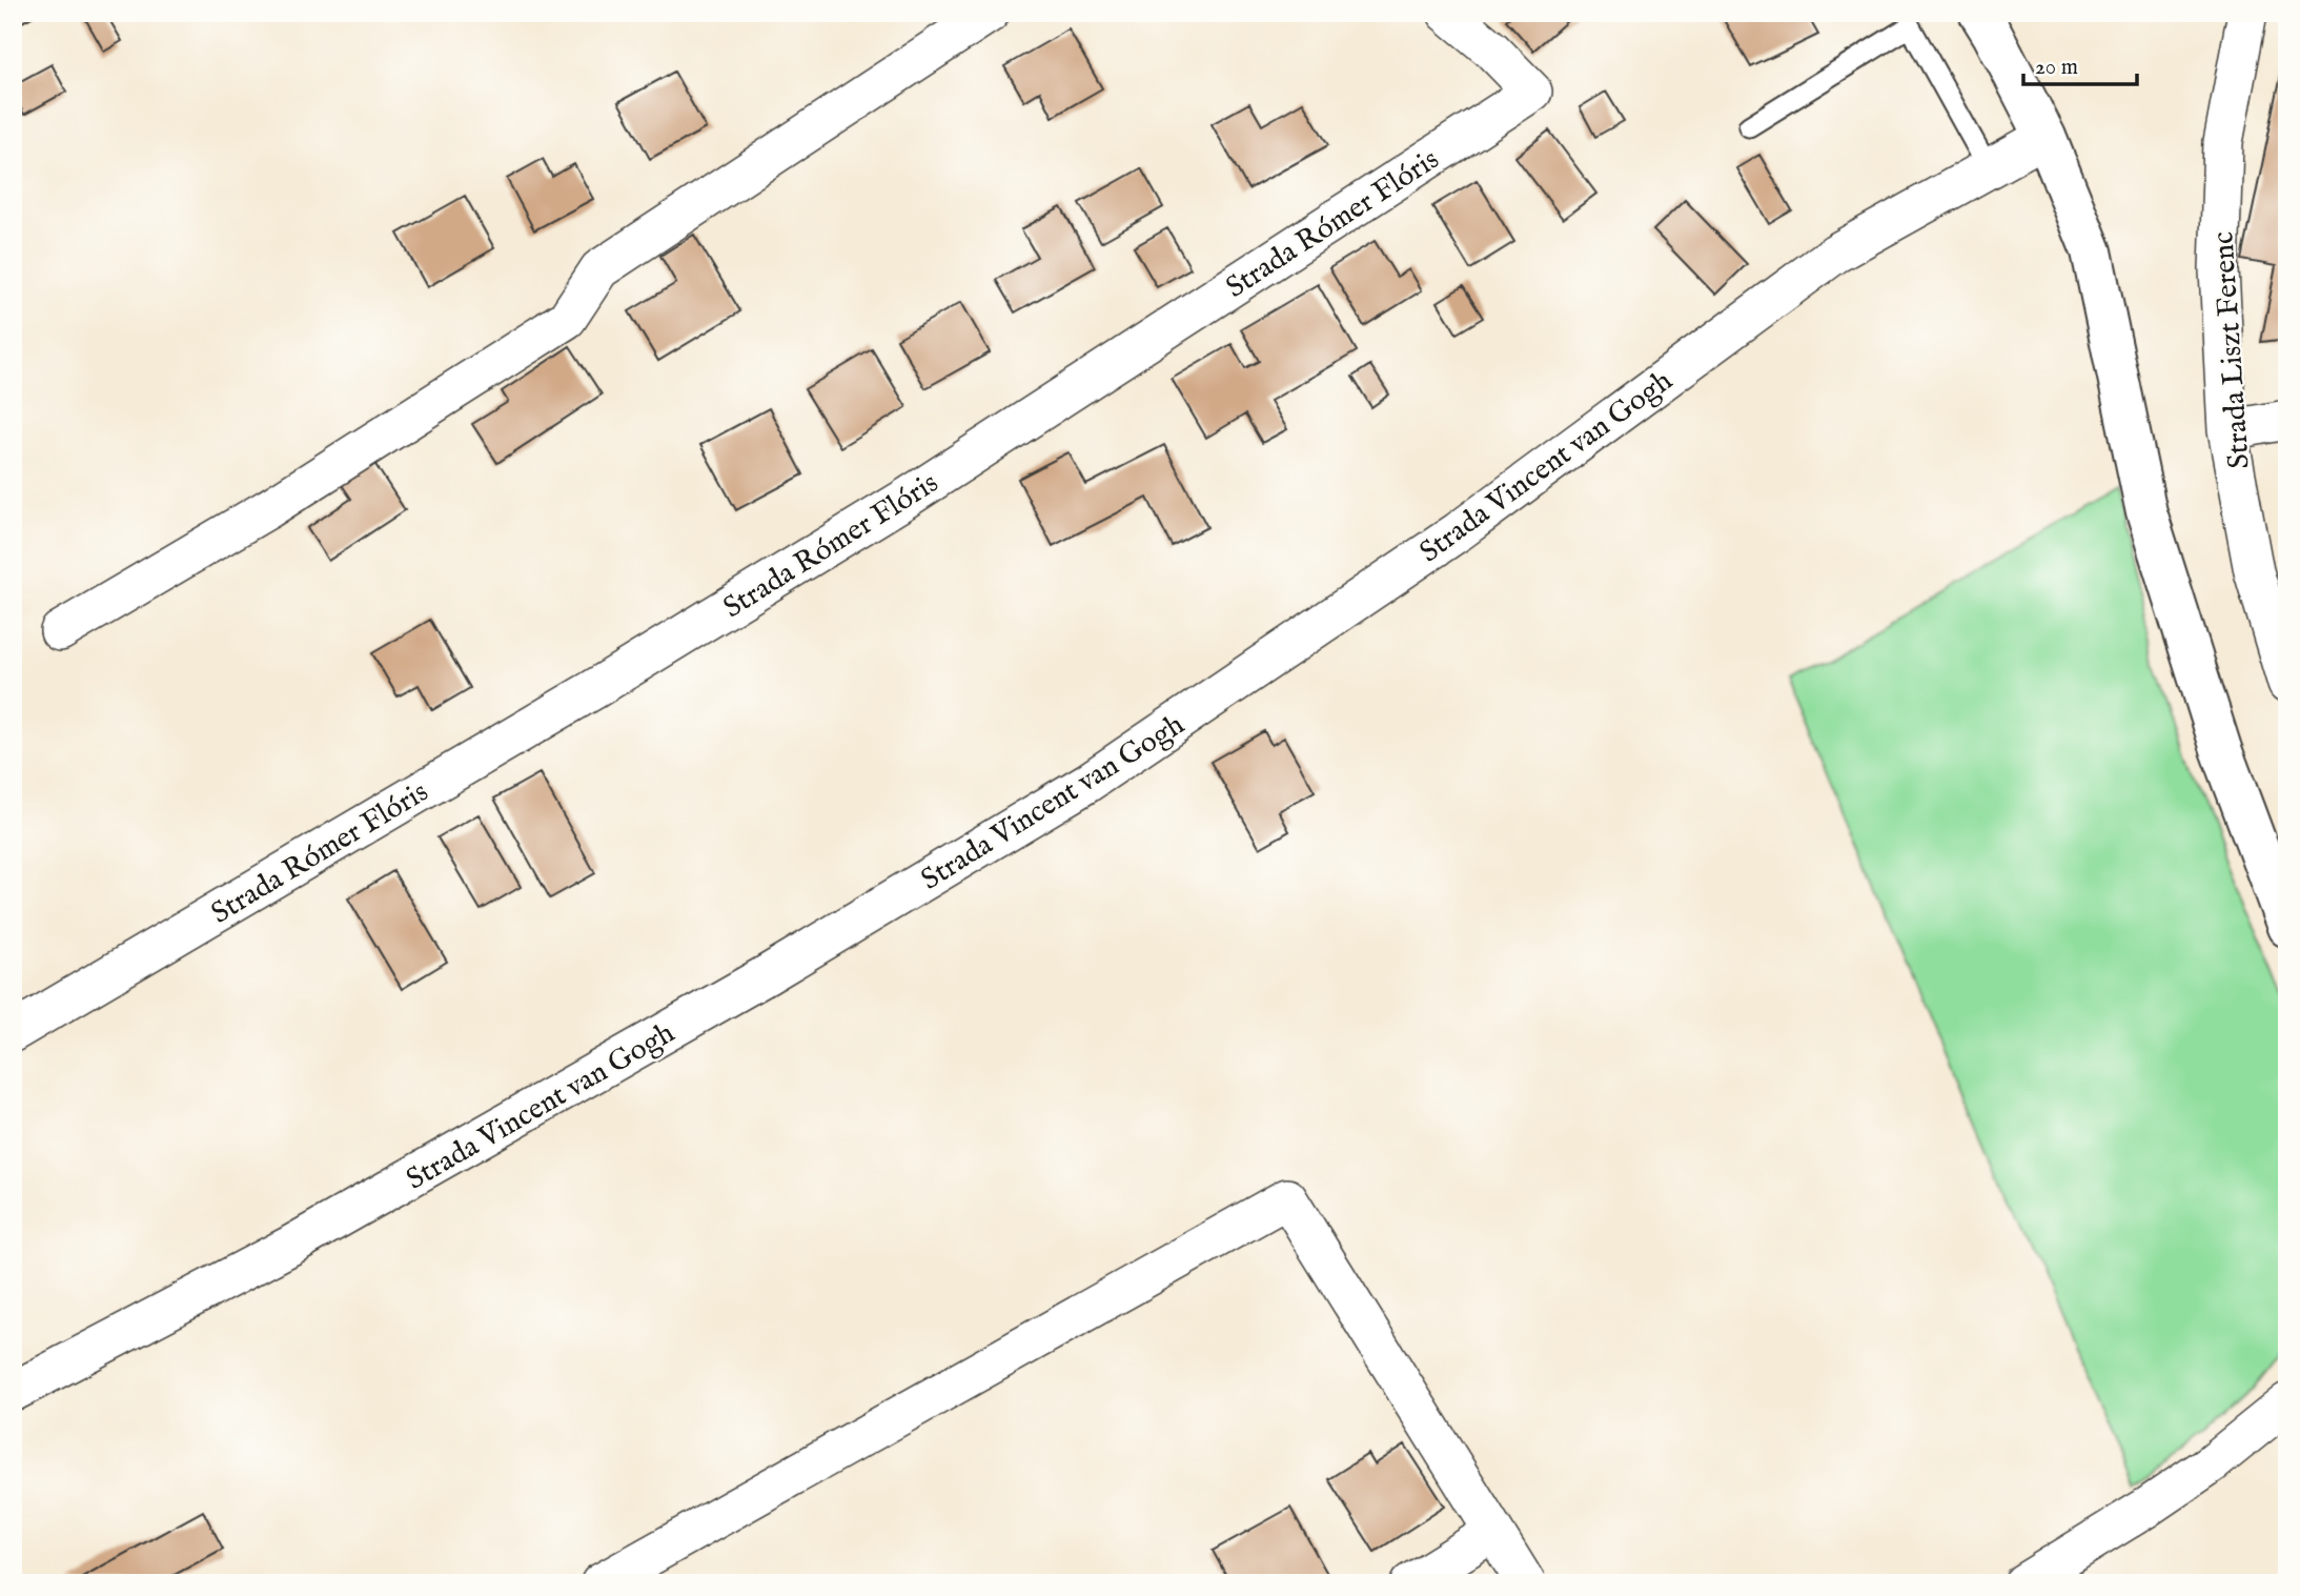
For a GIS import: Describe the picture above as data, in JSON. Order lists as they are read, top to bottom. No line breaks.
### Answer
{"streets":{"street":["Strada Rómer Flóris","Strada Liszt Ferenc","Strada Vincent van Gogh"]},"scale_bar":"20 m"}
